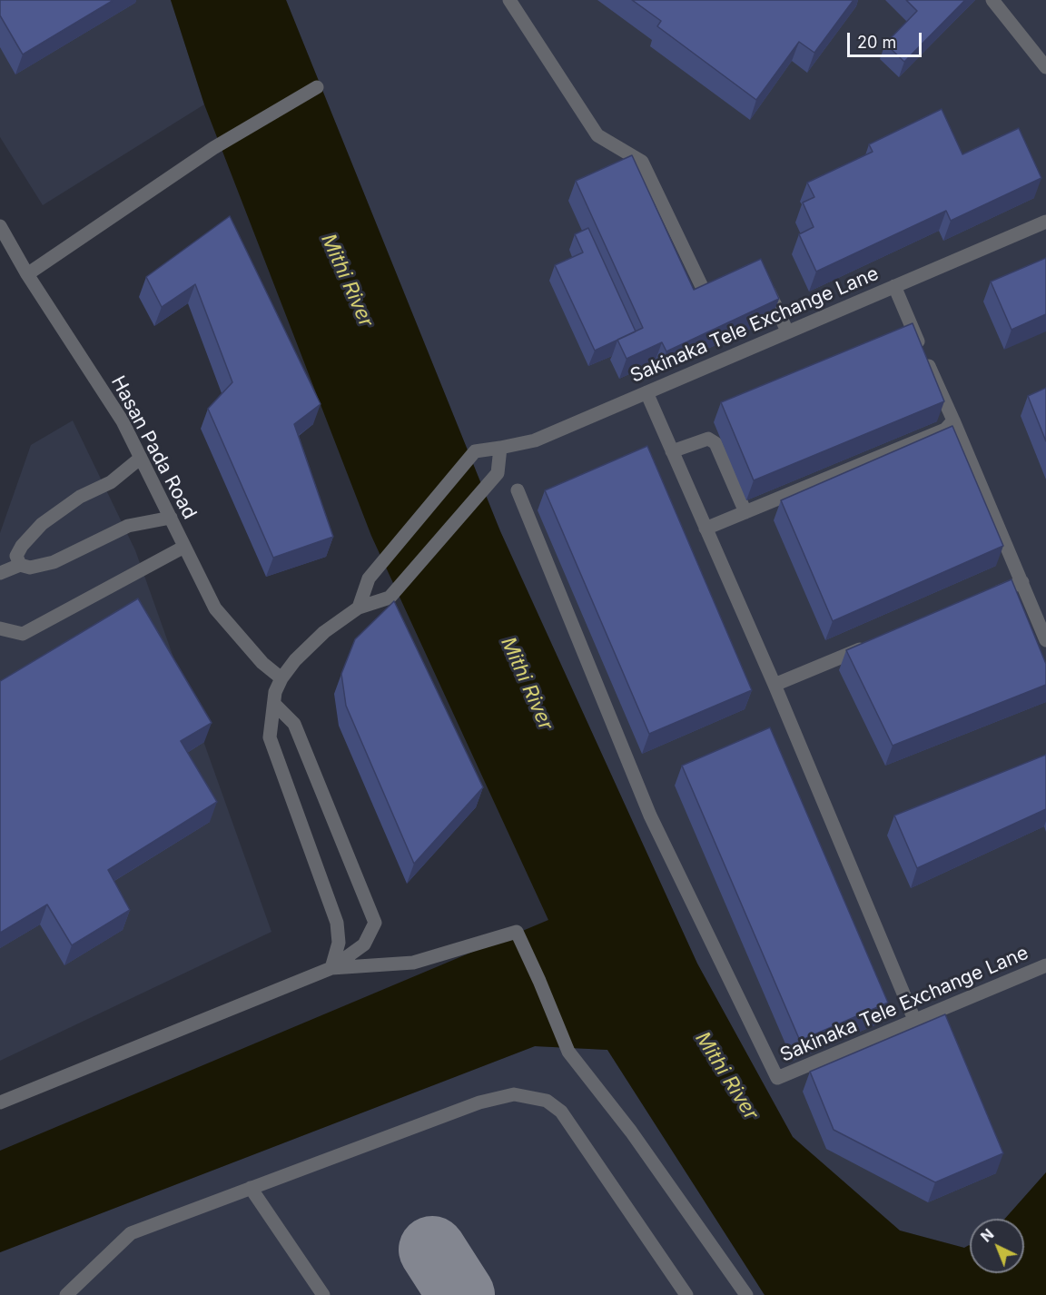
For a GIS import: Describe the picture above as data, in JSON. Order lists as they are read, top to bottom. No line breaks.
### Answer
{"streets":{"street":["Sakinaka Tele Exchange Lane","Hasan Pada Road"]},"water":["Mithi River"],"scale_bar":"20 m","north":"top left"}
